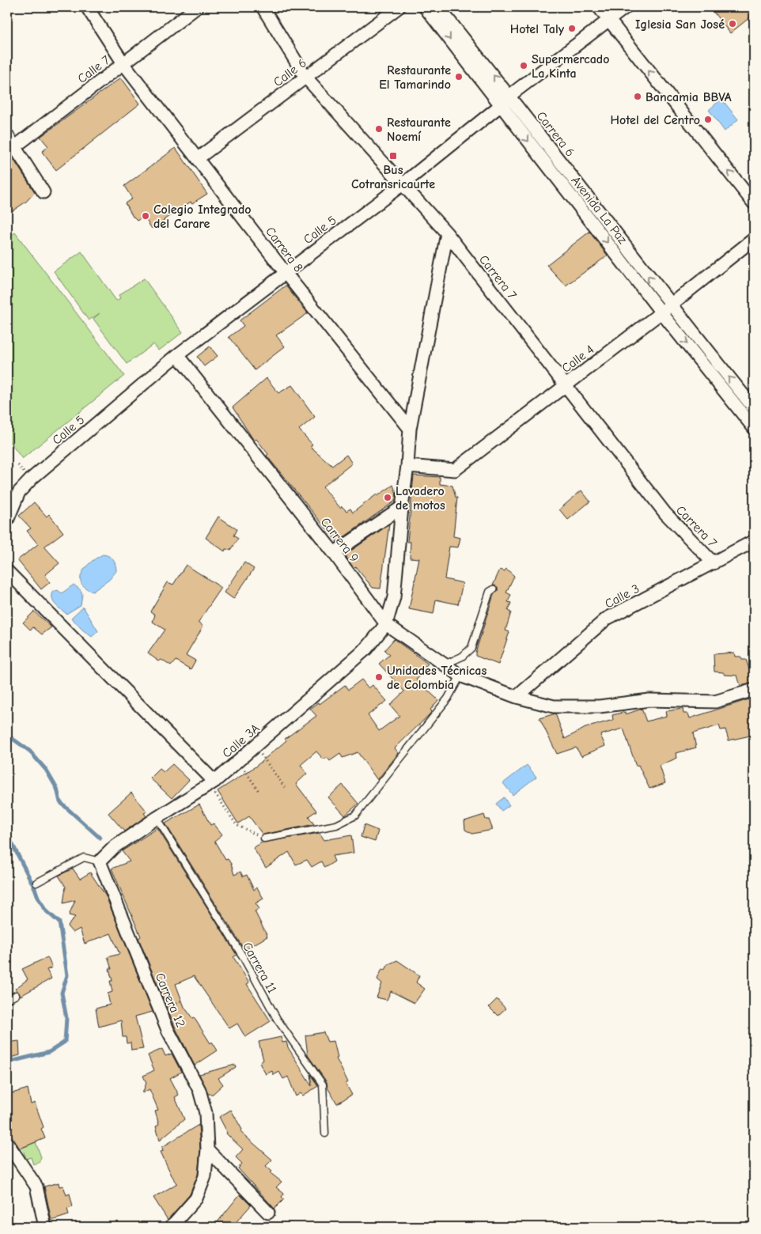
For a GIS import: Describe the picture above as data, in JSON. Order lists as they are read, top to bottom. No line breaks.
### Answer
{"streets":{"street":["Calle 7","Calle 6","Carrera 6","Avenida La Paz","Calle 5","Carrera 8","Carrera 7","Calle 4","Carrera 9","Calle 3","Calle 3A","Carrera 12"],"lane":["Carrera 11"]},"crossings":[["Calle 7","Carrera 8"],["Calle 6","Carrera 8"],["Calle 6","Carrera 7"],["Carrera 6","Avenida La Paz"],["Carrera 6","Calle 5"],["Carrera 6","Calle 4"],["Avenida La Paz","Calle 5"],["Avenida La Paz","Calle 4"],["Calle 5","Carrera 8"],["Calle 5","Carrera 7"],["Calle 5","Carrera 9"],["Carrera 7","Calle 4"],["Carrera 7","Calle 3"],["Carrera 9","Calle 3"],["Carrera 9","Calle 3A"],["Calle 3A","Carrera 11"],["Calle 3A","Carrera 12"]],"one_way":["Carrera 6","Avenida La Paz"],"places":{"other":["Iglesia San José","Hotel Taly","Supermercado La Kinta","Restaurante El Tamarindo","Bancamia BBVA","Hotel del Centro","Restaurante Noemí","Colegio Integrado del Carare","Lavadero de motos","Unidades Técnicas de Colombia"],"transit":["Bus Cotransricaurte"]}}
